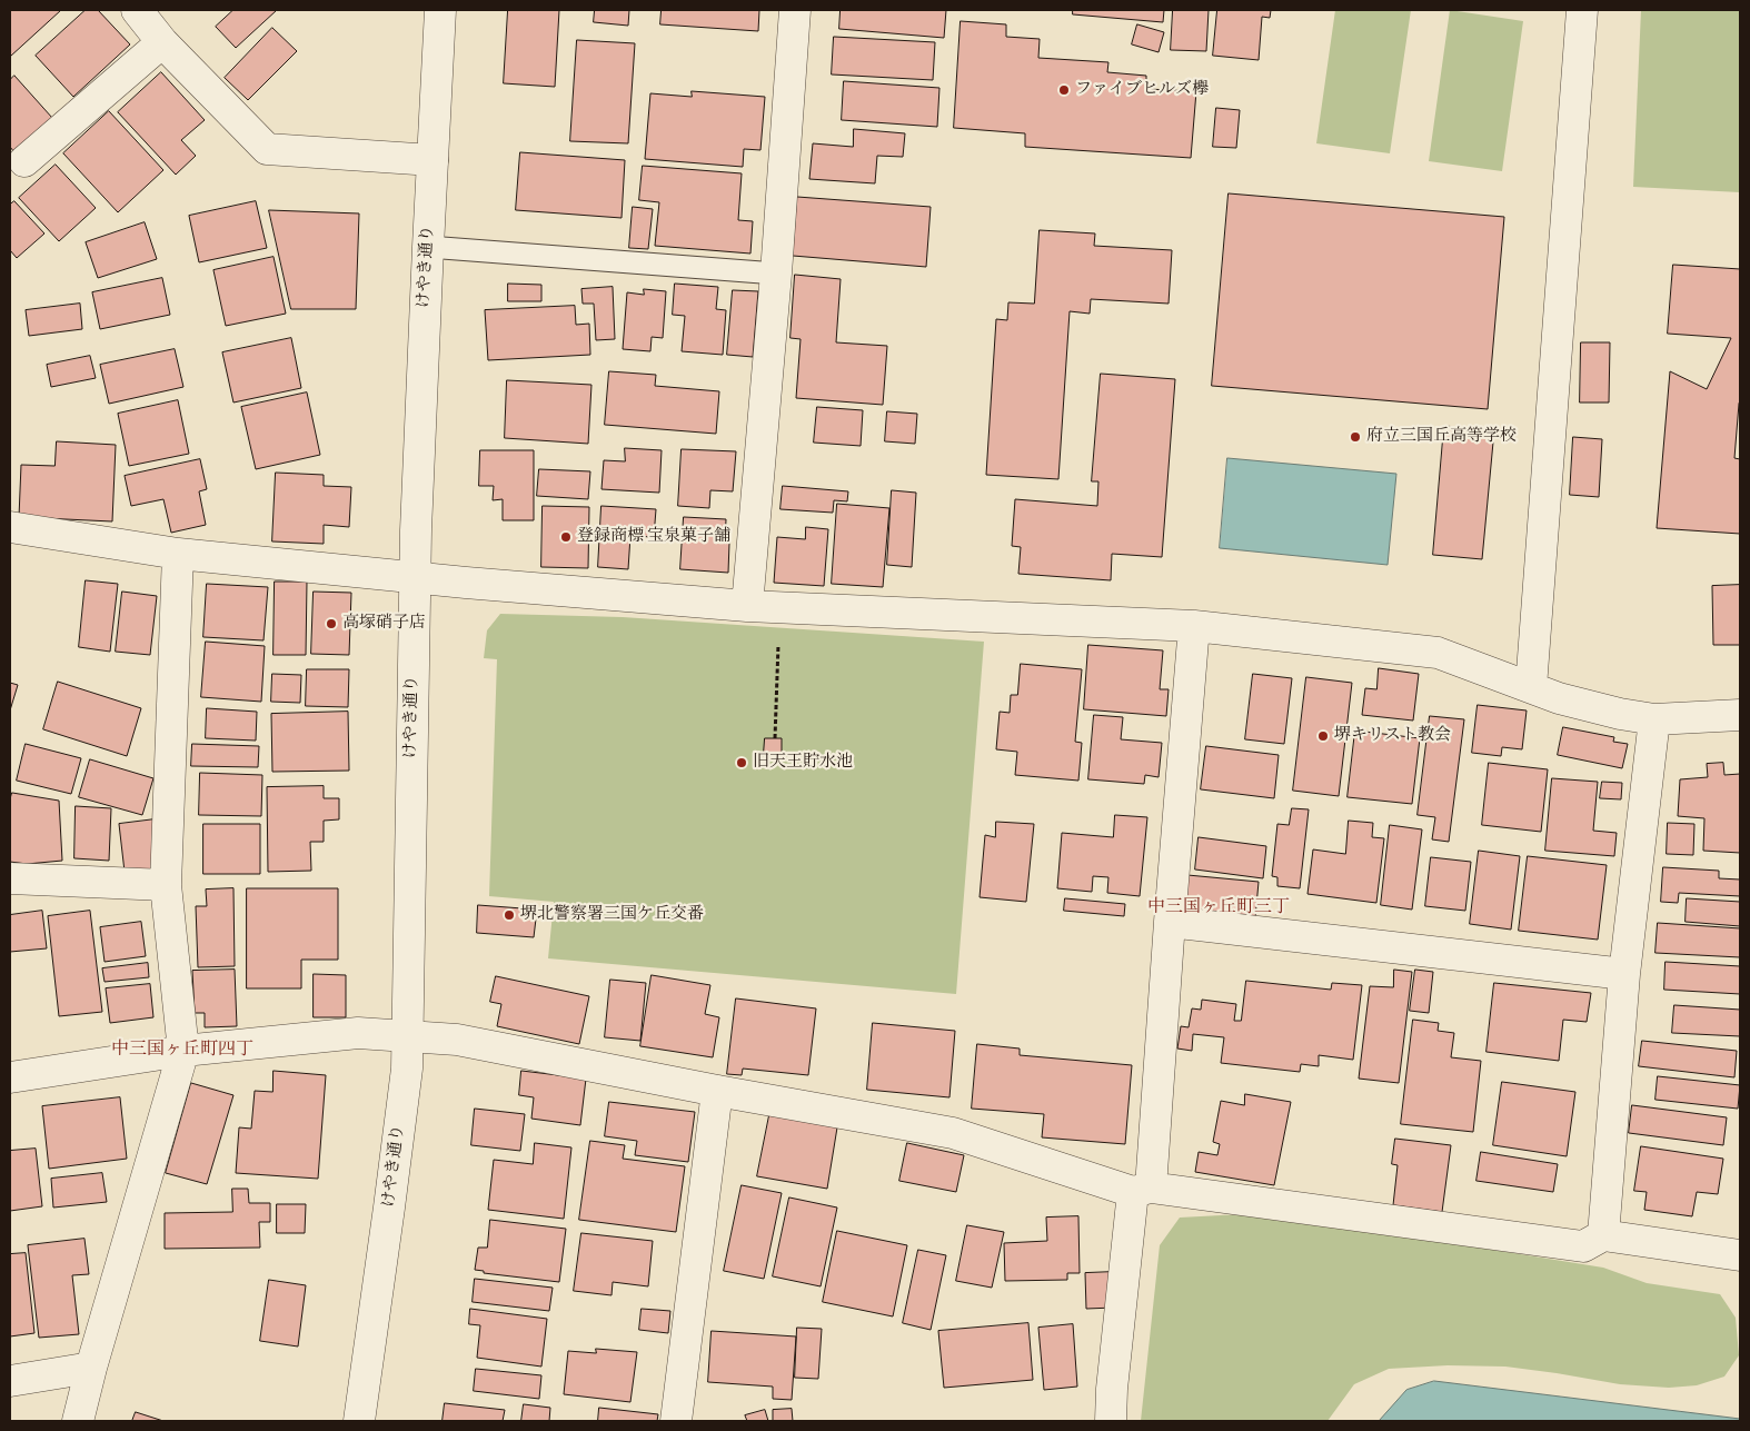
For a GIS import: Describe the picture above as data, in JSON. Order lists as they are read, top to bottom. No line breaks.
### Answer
{"streets":{"street":["けやき通り"]},"districts":["中三国ヶ丘町三丁","中三国ヶ丘町四丁"],"places":["ファイブヒルズ欅","府立三国丘高等学校","登録商標 宝泉菓子舗","高塚硝子店","堺キリスト教会","旧天王貯水池","堺北警察署三国ケ丘交番"]}
